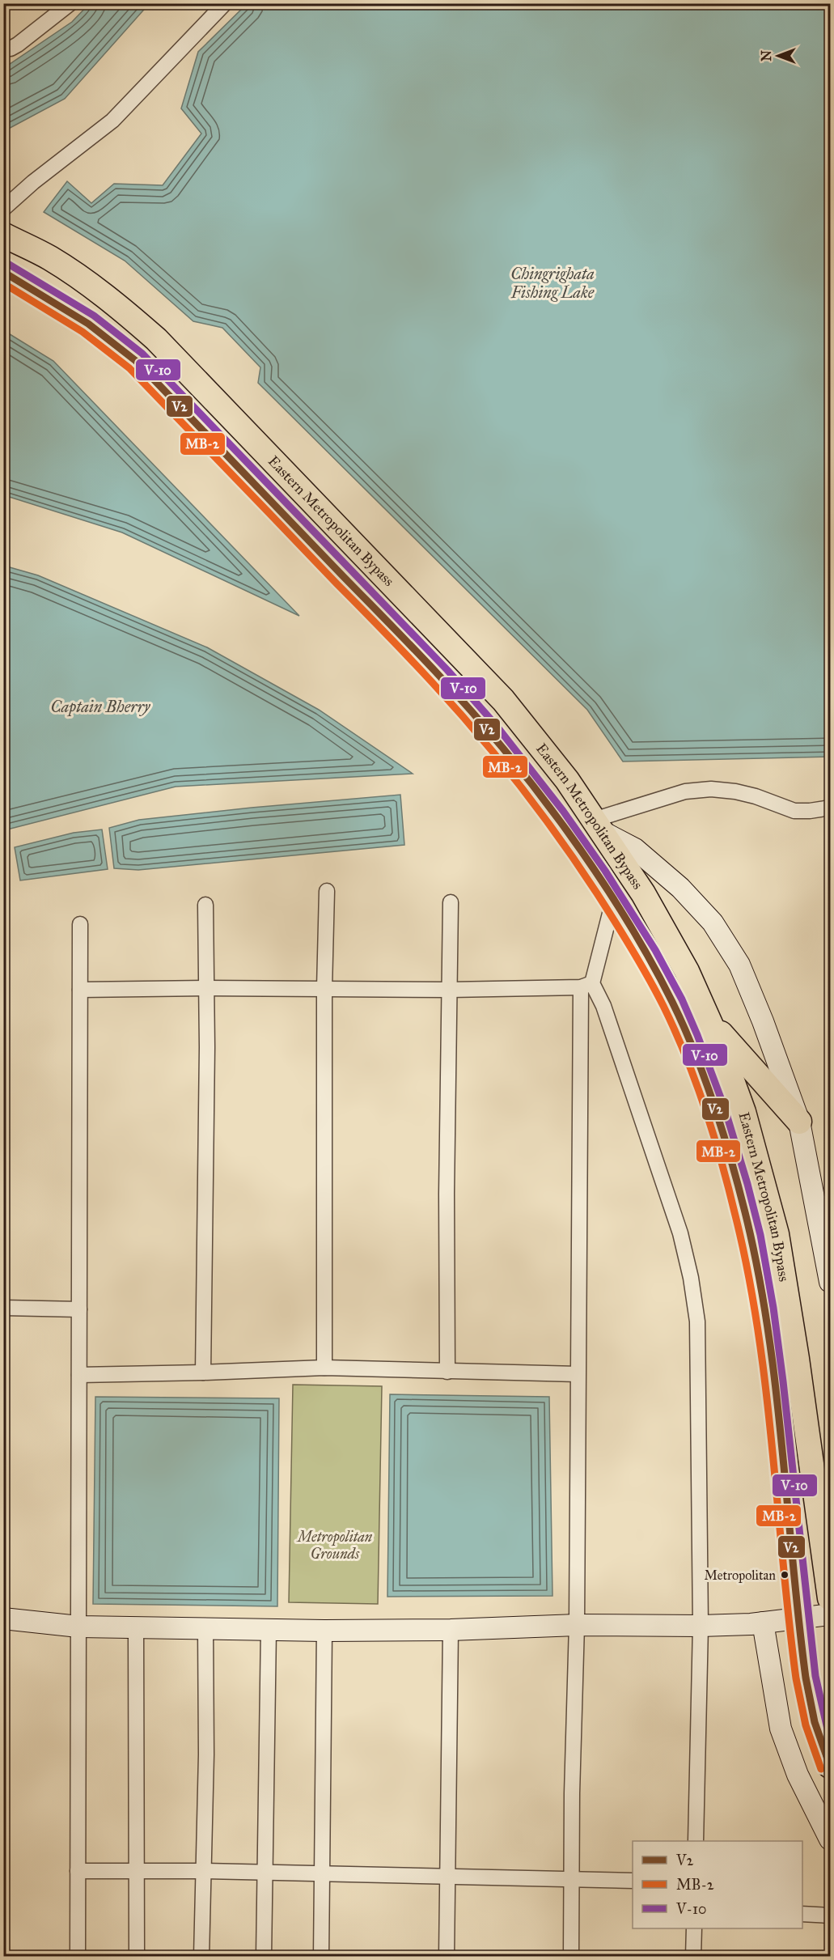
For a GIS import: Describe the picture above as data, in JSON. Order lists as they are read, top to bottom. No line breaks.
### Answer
{"streets":{"main road":["Eastern Metropolitan Bypass"]},"water":["Chingrighata Fishing Lake","Captain Bherry"],"parks":["Metropolitan Grounds"],"places":["Metropolitan"],"lines":["transit line V-10","transit line V2","transit line MB-2"],"legend":["V2","MB-2","V-10"],"north":"left"}
